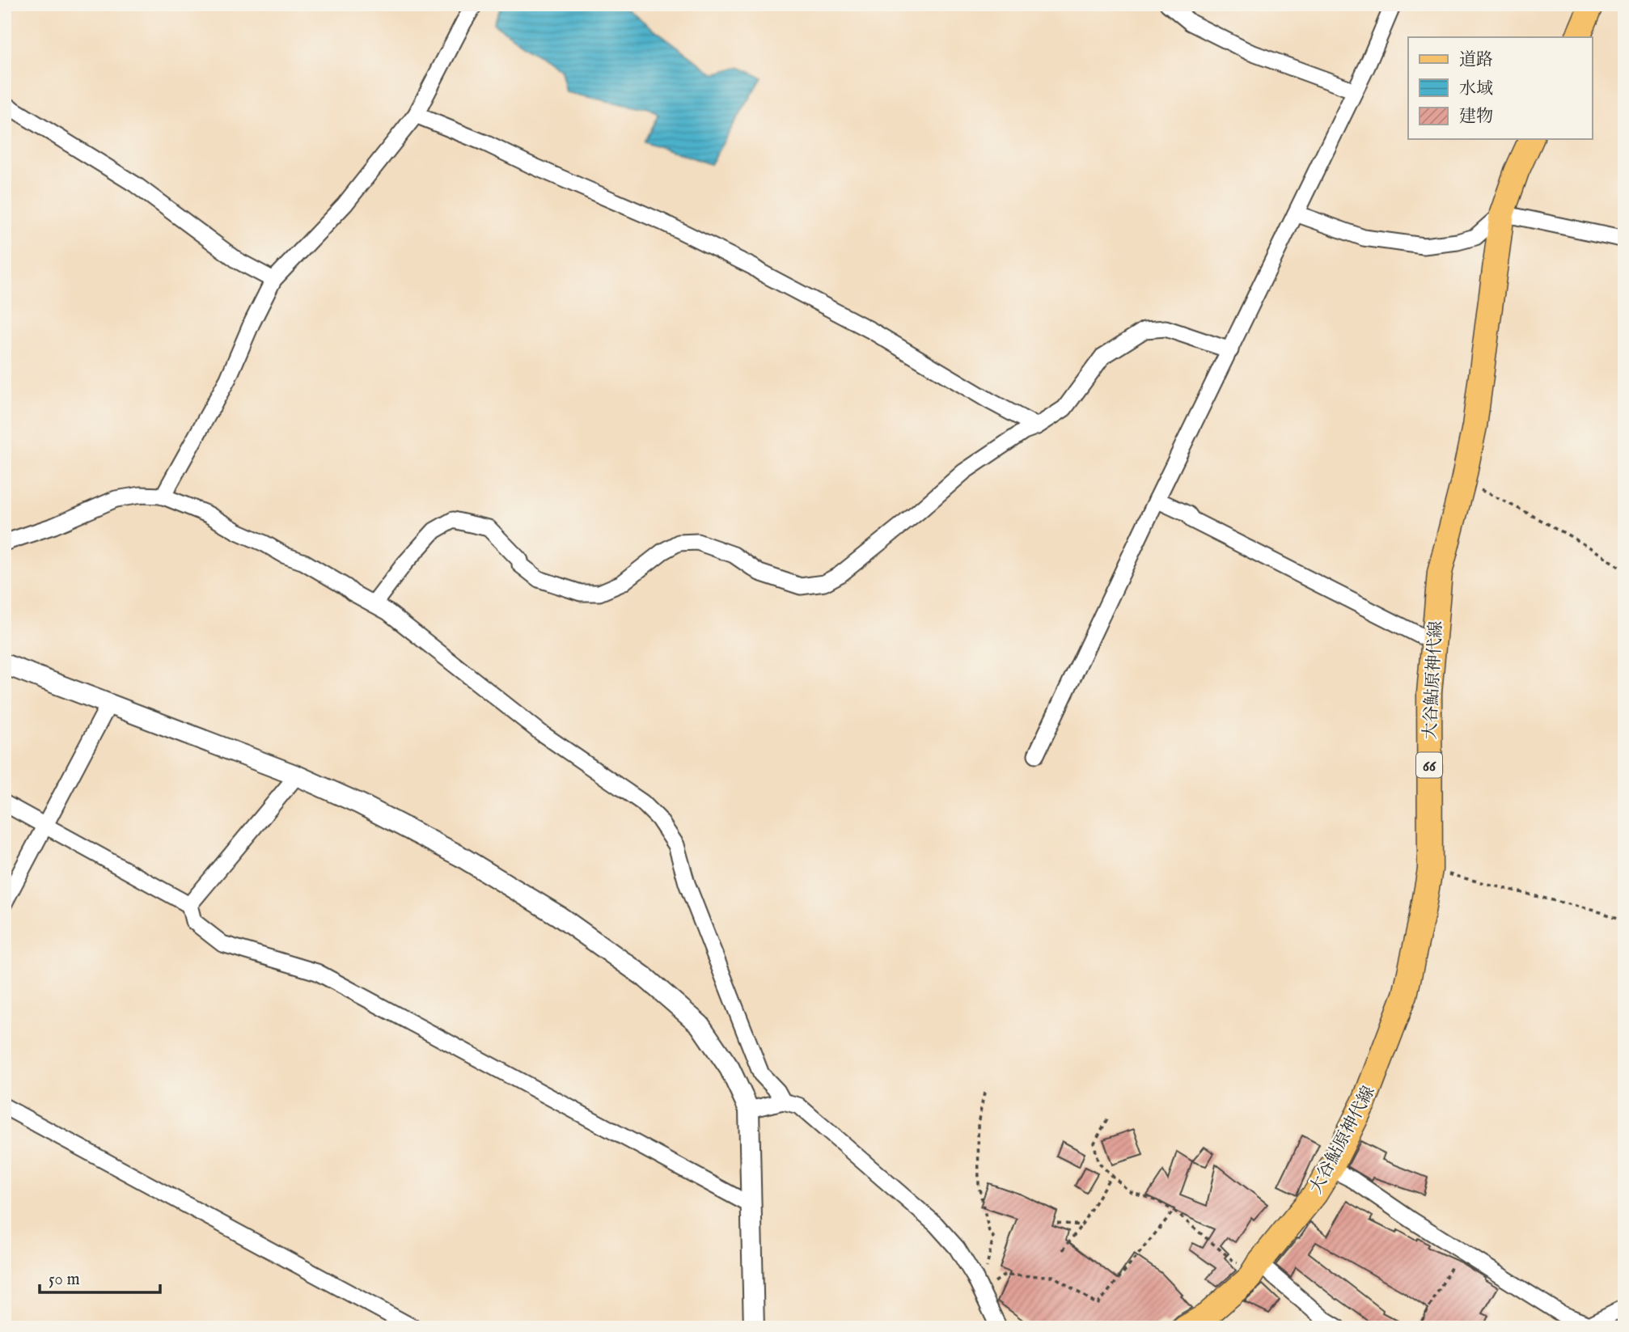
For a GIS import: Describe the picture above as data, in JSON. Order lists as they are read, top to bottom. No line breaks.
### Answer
{"streets":{"main road":["大谷鮎原神代線","66"]},"legend":["道路","水域","建物"],"scale_bar":"50 m"}
